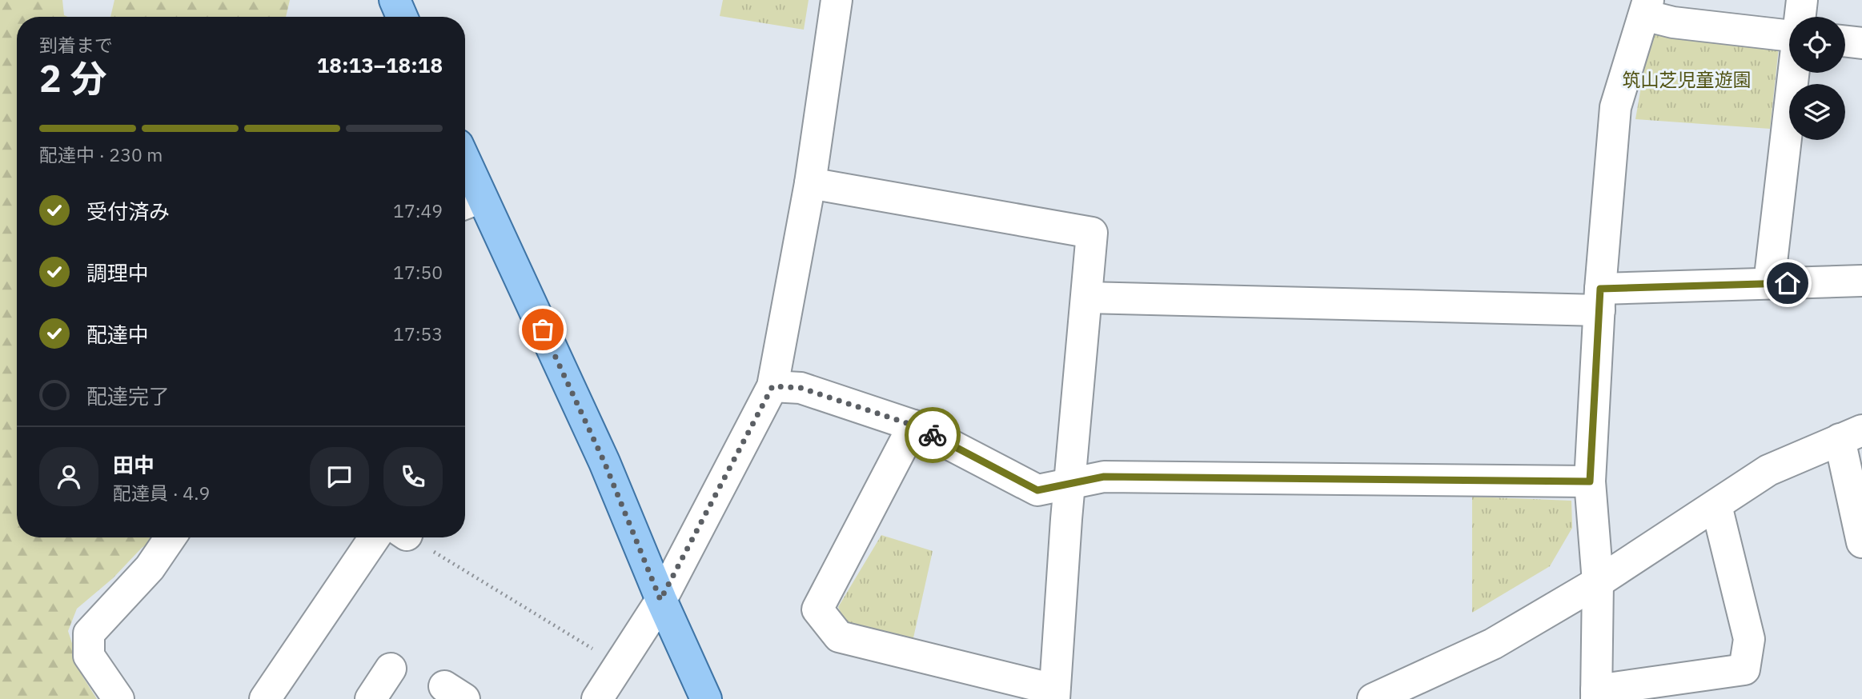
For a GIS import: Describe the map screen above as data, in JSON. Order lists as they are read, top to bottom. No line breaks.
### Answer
{"parks":["筑山芝児童遊園"],"page":{"heading":["2 分","到着まで","18:13–18:18"],"panel":["田中","配達員 · 4.9"],"bar":"配達中 · 230 m","list":[["受付済み","17:49"],["調理中","17:50"],["配達中","17:53"],"配達完了"]}}
